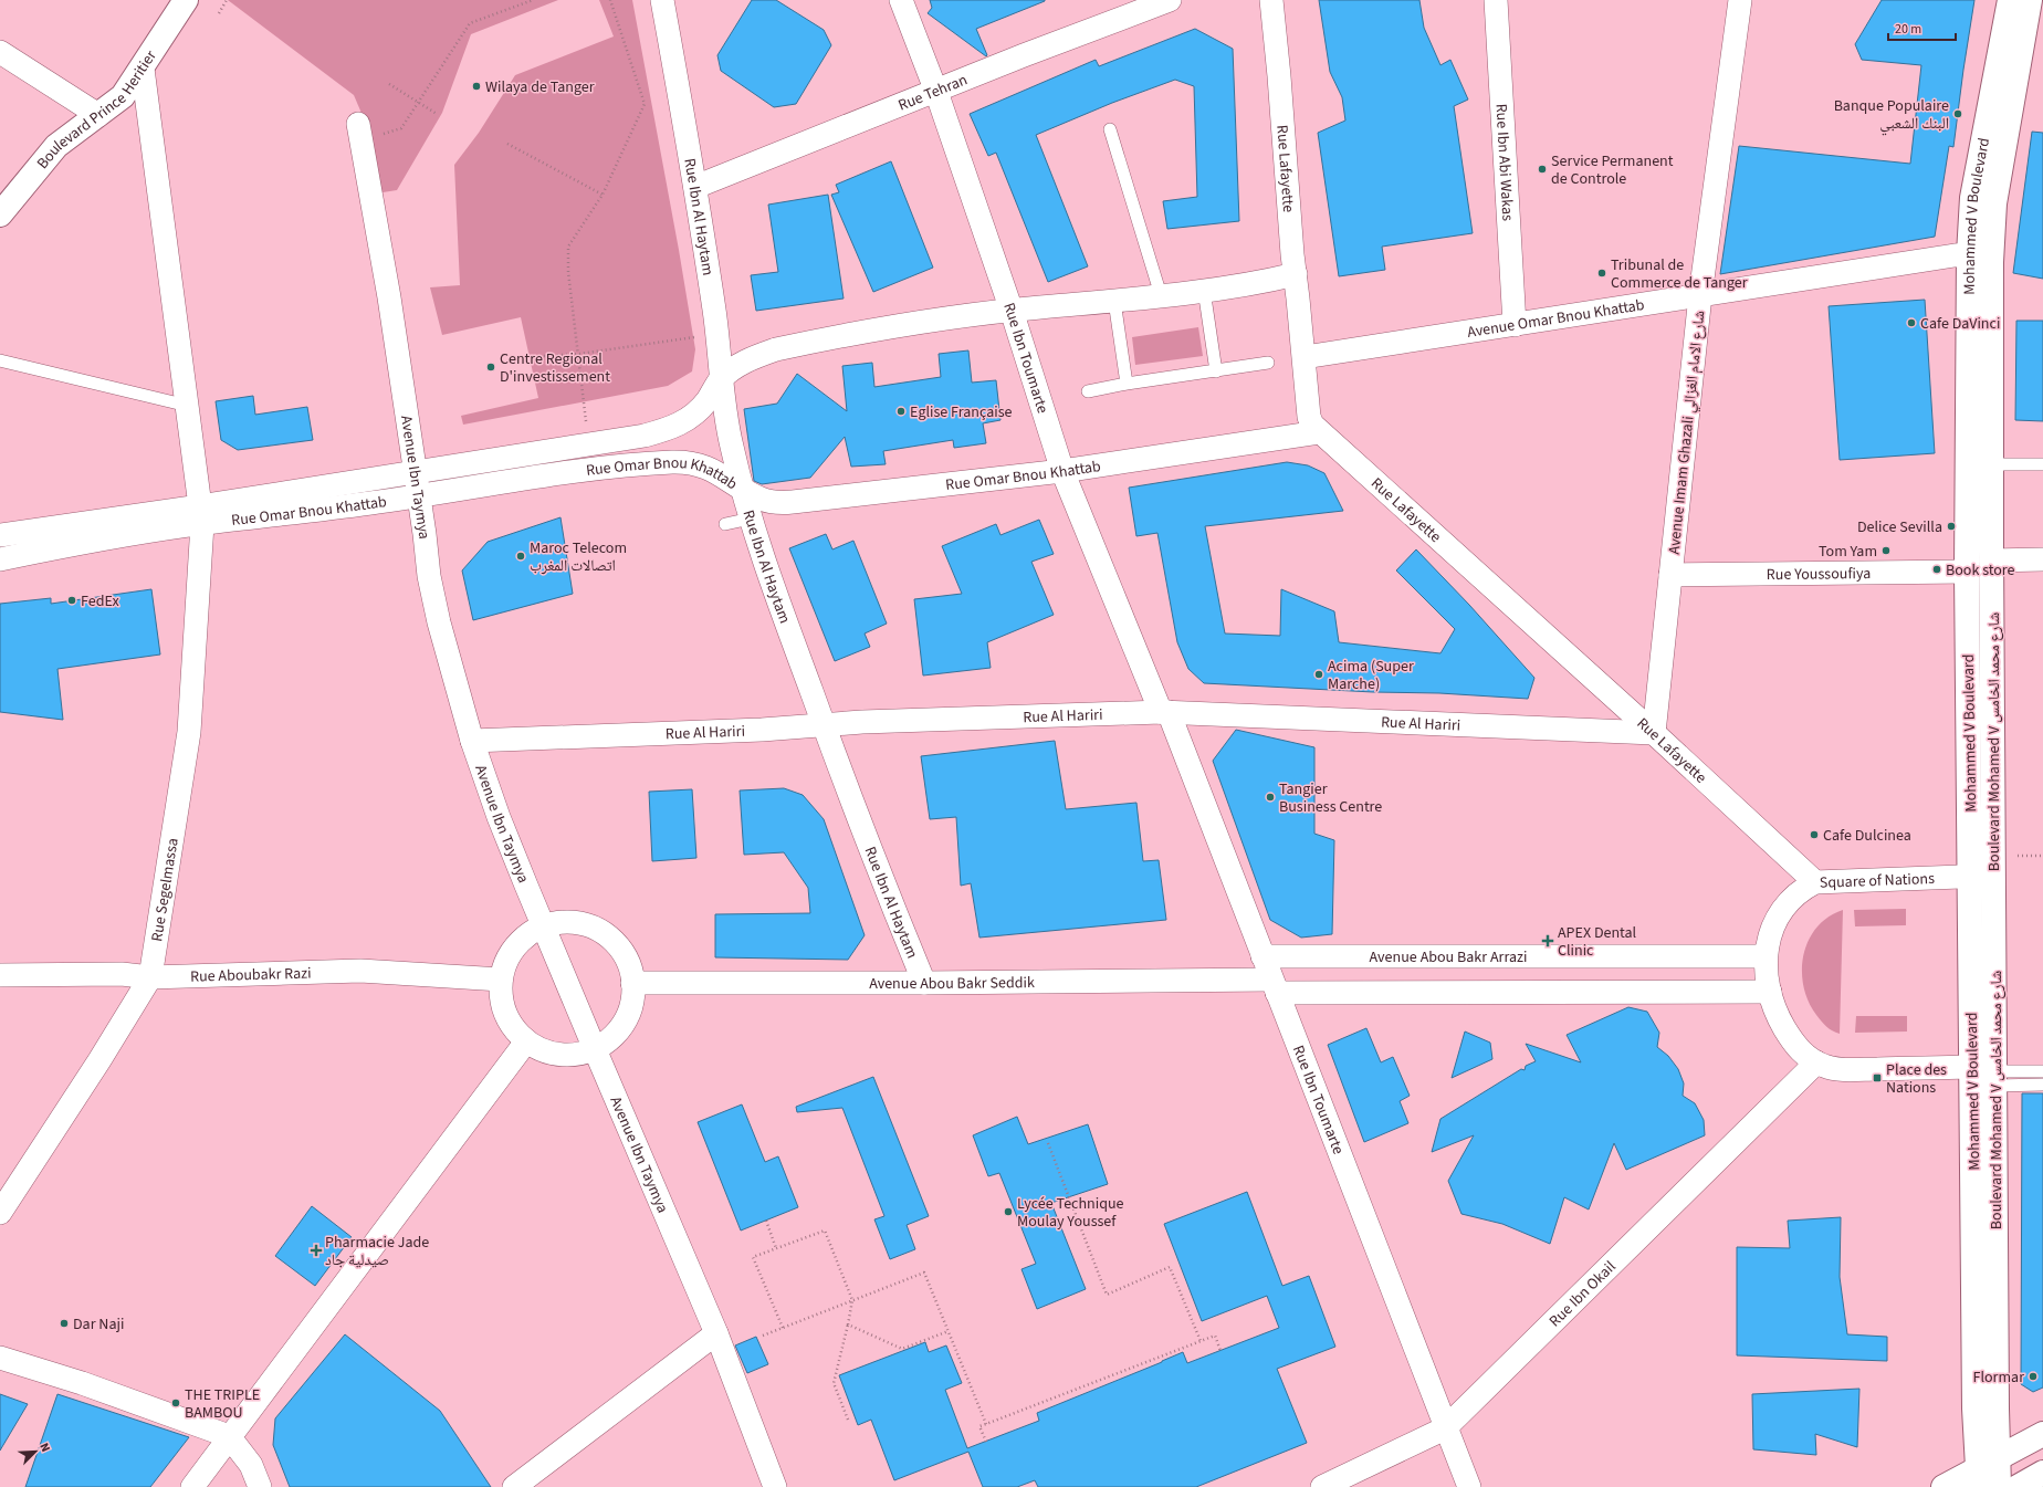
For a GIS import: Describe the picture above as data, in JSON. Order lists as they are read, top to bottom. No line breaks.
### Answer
{"streets":{"main road":["Boulevard Prince Heritier","Mohammed V Boulevard","Boulevard Mohamed V شارع محمد الخامس"],"street":["Rue Tehran","Rue Ibn Abi Wakas","Rue Lafayette","Rue Ibn Al Haytam","Avenue Omar Bnou Khattab","Rue Ibn Toumarte","Avenue Imam Ghazali شارع الامام الغزالي","Rue Omar Bnou Khattab","Avenue Ibn Taymya","Rue Youssoufiya","Rue Al Hariri","Square of Nations","Rue Segelmassa","Avenue Abou Bakr Arrazi","Rue Aboubakr Razi","Avenue Abou Bakr Seddik","Rue Ibn Okail"]},"crossings":[["Rue Tehran","Rue Ibn Al Haytam"],["Rue Tehran","Rue Ibn Toumarte"],["Boulevard Prince Heritier","Rue Segelmassa"],["Rue Ibn Abi Wakas","Avenue Omar Bnou Khattab"],["Rue Lafayette","Avenue Omar Bnou Khattab"],["Rue Lafayette","Avenue Imam Ghazali شارع الامام الغزالي"],["Rue Lafayette","Rue Omar Bnou Khattab"],["Rue Lafayette","Rue Al Hariri"],["Rue Lafayette","Square of Nations"],["Mohammed V Boulevard","Avenue Omar Bnou Khattab"],["Mohammed V Boulevard","Rue Youssoufiya"],["Mohammed V Boulevard","Boulevard Mohamed V شارع محمد الخامس"],["Mohammed V Boulevard","Square of Nations"],["Rue Ibn Al Haytam","Rue Omar Bnou Khattab"],["Rue Ibn Al Haytam","Rue Al Hariri"],["Rue Ibn Al Haytam","Avenue Abou Bakr Seddik"],["Avenue Omar Bnou Khattab","Avenue Imam Ghazali شارع الامام الغزالي"],["Avenue Omar Bnou Khattab","Boulevard Mohamed V شارع محمد الخامس"],["Rue Ibn Toumarte","Rue Omar Bnou Khattab"],["Rue Ibn Toumarte","Rue Al Hariri"],["Rue Ibn Toumarte","Avenue Abou Bakr Arrazi"],["Rue Ibn Toumarte","Avenue Abou Bakr Seddik"],["Rue Ibn Toumarte","Rue Ibn Okail"],["Avenue Imam Ghazali شارع الامام الغزالي","Rue Youssoufiya"],["Avenue Imam Ghazali شارع الامام الغزالي","Rue Al Hariri"],["Rue Omar Bnou Khattab","Avenue Ibn Taymya"],["Rue Omar Bnou Khattab","Rue Segelmassa"],["Avenue Ibn Taymya","Rue Al Hariri"],["Boulevard Mohamed V شارع محمد الخامس","Square of Nations"],["Square of Nations","Avenue Abou Bakr Arrazi"],["Square of Nations","Rue Ibn Okail"],["Rue Segelmassa","Rue Aboubakr Razi"]],"places":{"other":["Wilaya de Tanger","Banque Populaire البنك الشعبي","Service Permanent de Controle","Tribunal de Commerce de Tanger","Cafe DaVinci","Centre Regional D'investissement","Eglise Française","Delice Sevilla","Tom Yam","Maroc Telecom اتصالات المغرب","Book store","FedEx","Acima (Super Marche)","Tangier Business Centre","Cafe Dulcinea","Lycée Technique Moulay Youssef","Dar Naji","Flormar","THE TRIPLE BAMBOU"],"health":["APEX Dental Clinic","Pharmacie Jade صيدلية جاد"],"transit":["Place des Nations"]},"scale_bar":"20 m","north":"top right"}
